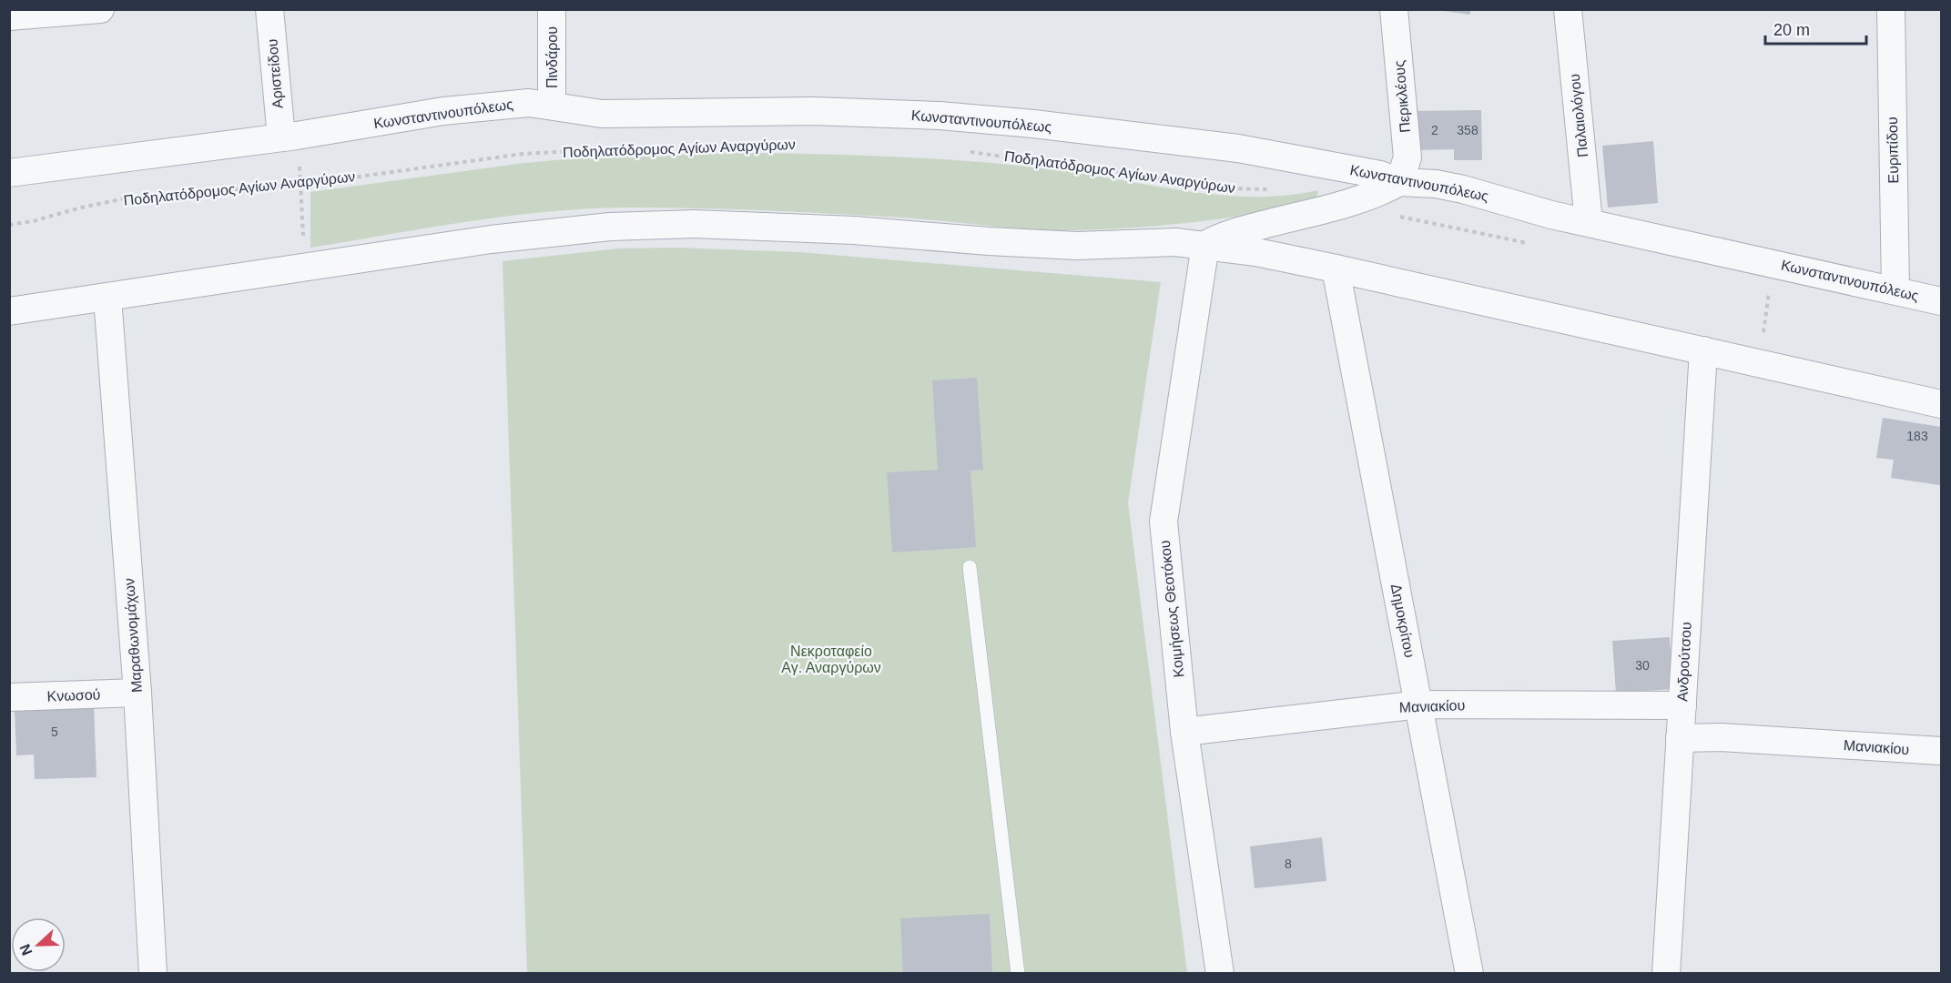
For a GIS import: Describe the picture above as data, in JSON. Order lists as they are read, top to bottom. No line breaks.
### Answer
{"streets":{"street":["Πινδάρου","Αριστείδου","Περικλέους","Κωνσταντινουπόλεως","Παλαιολόγου","Ευριπίδου","Κοιμήσεως Θεοτόκου","Δημοκρίτου","Μαραθωνομάχων","Ανδρούτσου","Κνωσού","Μανιακίου"],"path":["Ποδηλατόδρομος Αγίων Αναργύρων"]},"crossings":[["Πινδάρου","Κωνσταντινουπόλεως"],["Αριστείδου","Κωνσταντινουπόλεως"],["Περικλέους","Κωνσταντινουπόλεως"],["Κωνσταντινουπόλεως","Παλαιολόγου"],["Κωνσταντινουπόλεως","Ευριπίδου"],["Κοιμήσεως Θεοτόκου","Μανιακίου"],["Δημοκρίτου","Μανιακίου"],["Μαραθωνομάχων","Κνωσού"],["Ανδρούτσου","Μανιακίου"]],"parks":["Νεκροταφείο Αγ. Αναργύρων"],"house_numbers":["2","358","183","30","5","8"],"scale_bar":"20 m","north":"left"}
